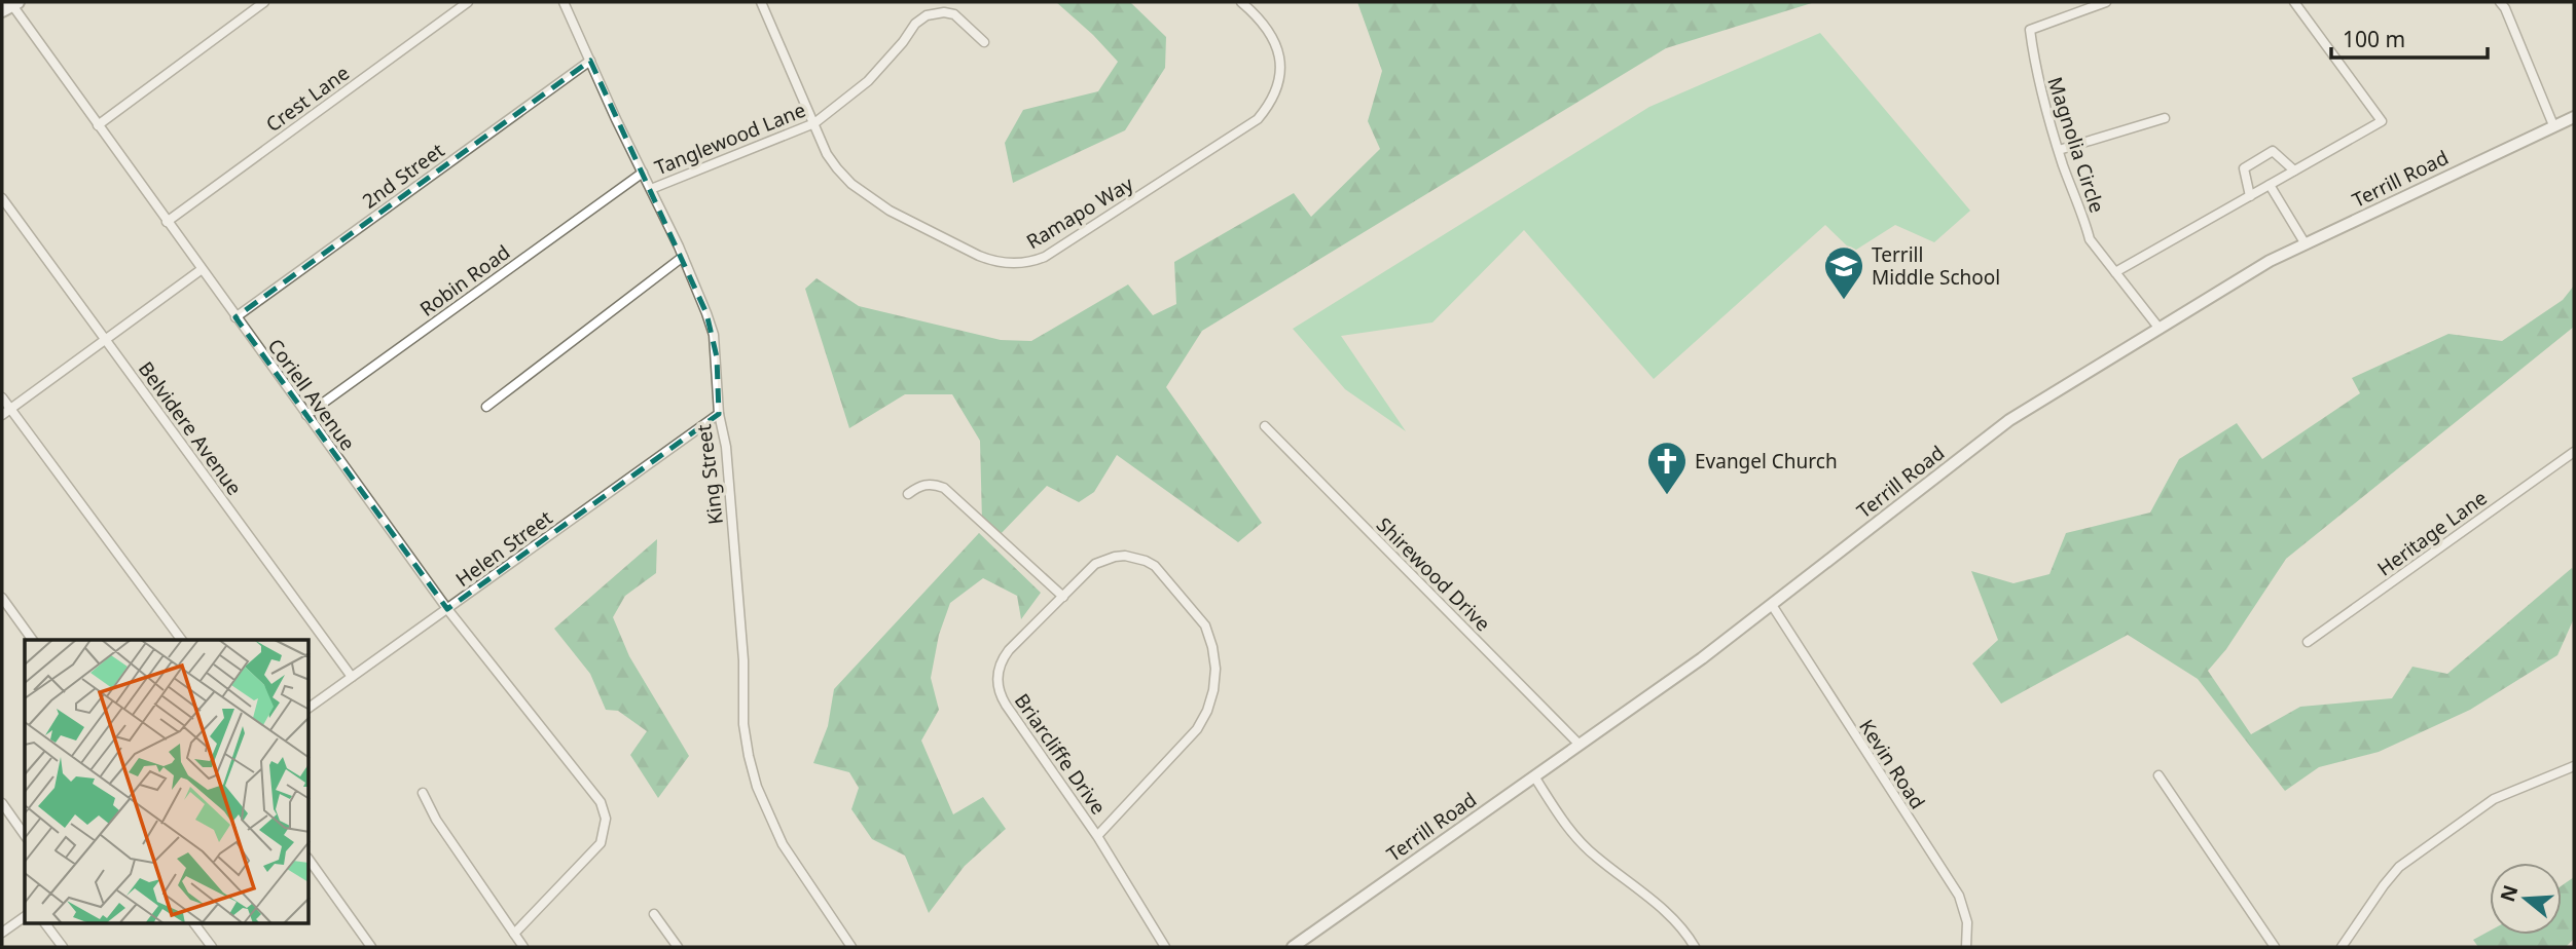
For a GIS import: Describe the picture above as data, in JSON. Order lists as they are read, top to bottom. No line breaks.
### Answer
{"streets":{"street":["Crest Lane","Tanglewood Lane","Magnolia Circle","2nd Street","Terrill Road","Ramapo Way","Robin Road","Coriell Avenue","Belvidere Avenue","King Street","Heritage Lane","Helen Street","Shirewood Drive","Briarcliffe Drive","Kevin Road"]},"crossings":[["Crest Lane","Coriell Avenue"],["Tanglewood Lane","Ramapo Way"],["Tanglewood Lane","King Street"],["Magnolia Circle","Terrill Road"],["2nd Street","Coriell Avenue"],["2nd Street","King Street"],["Terrill Road","Shirewood Drive"],["Terrill Road","Kevin Road"],["Robin Road","Coriell Avenue"],["Robin Road","King Street"],["Coriell Avenue","Helen Street"],["Belvidere Avenue","Helen Street"],["King Street","Helen Street"]],"places":{"school or university":["Terrill Middle School"],"church":["Evangel Church"]},"scale_bar":"100 m","north":"left"}
